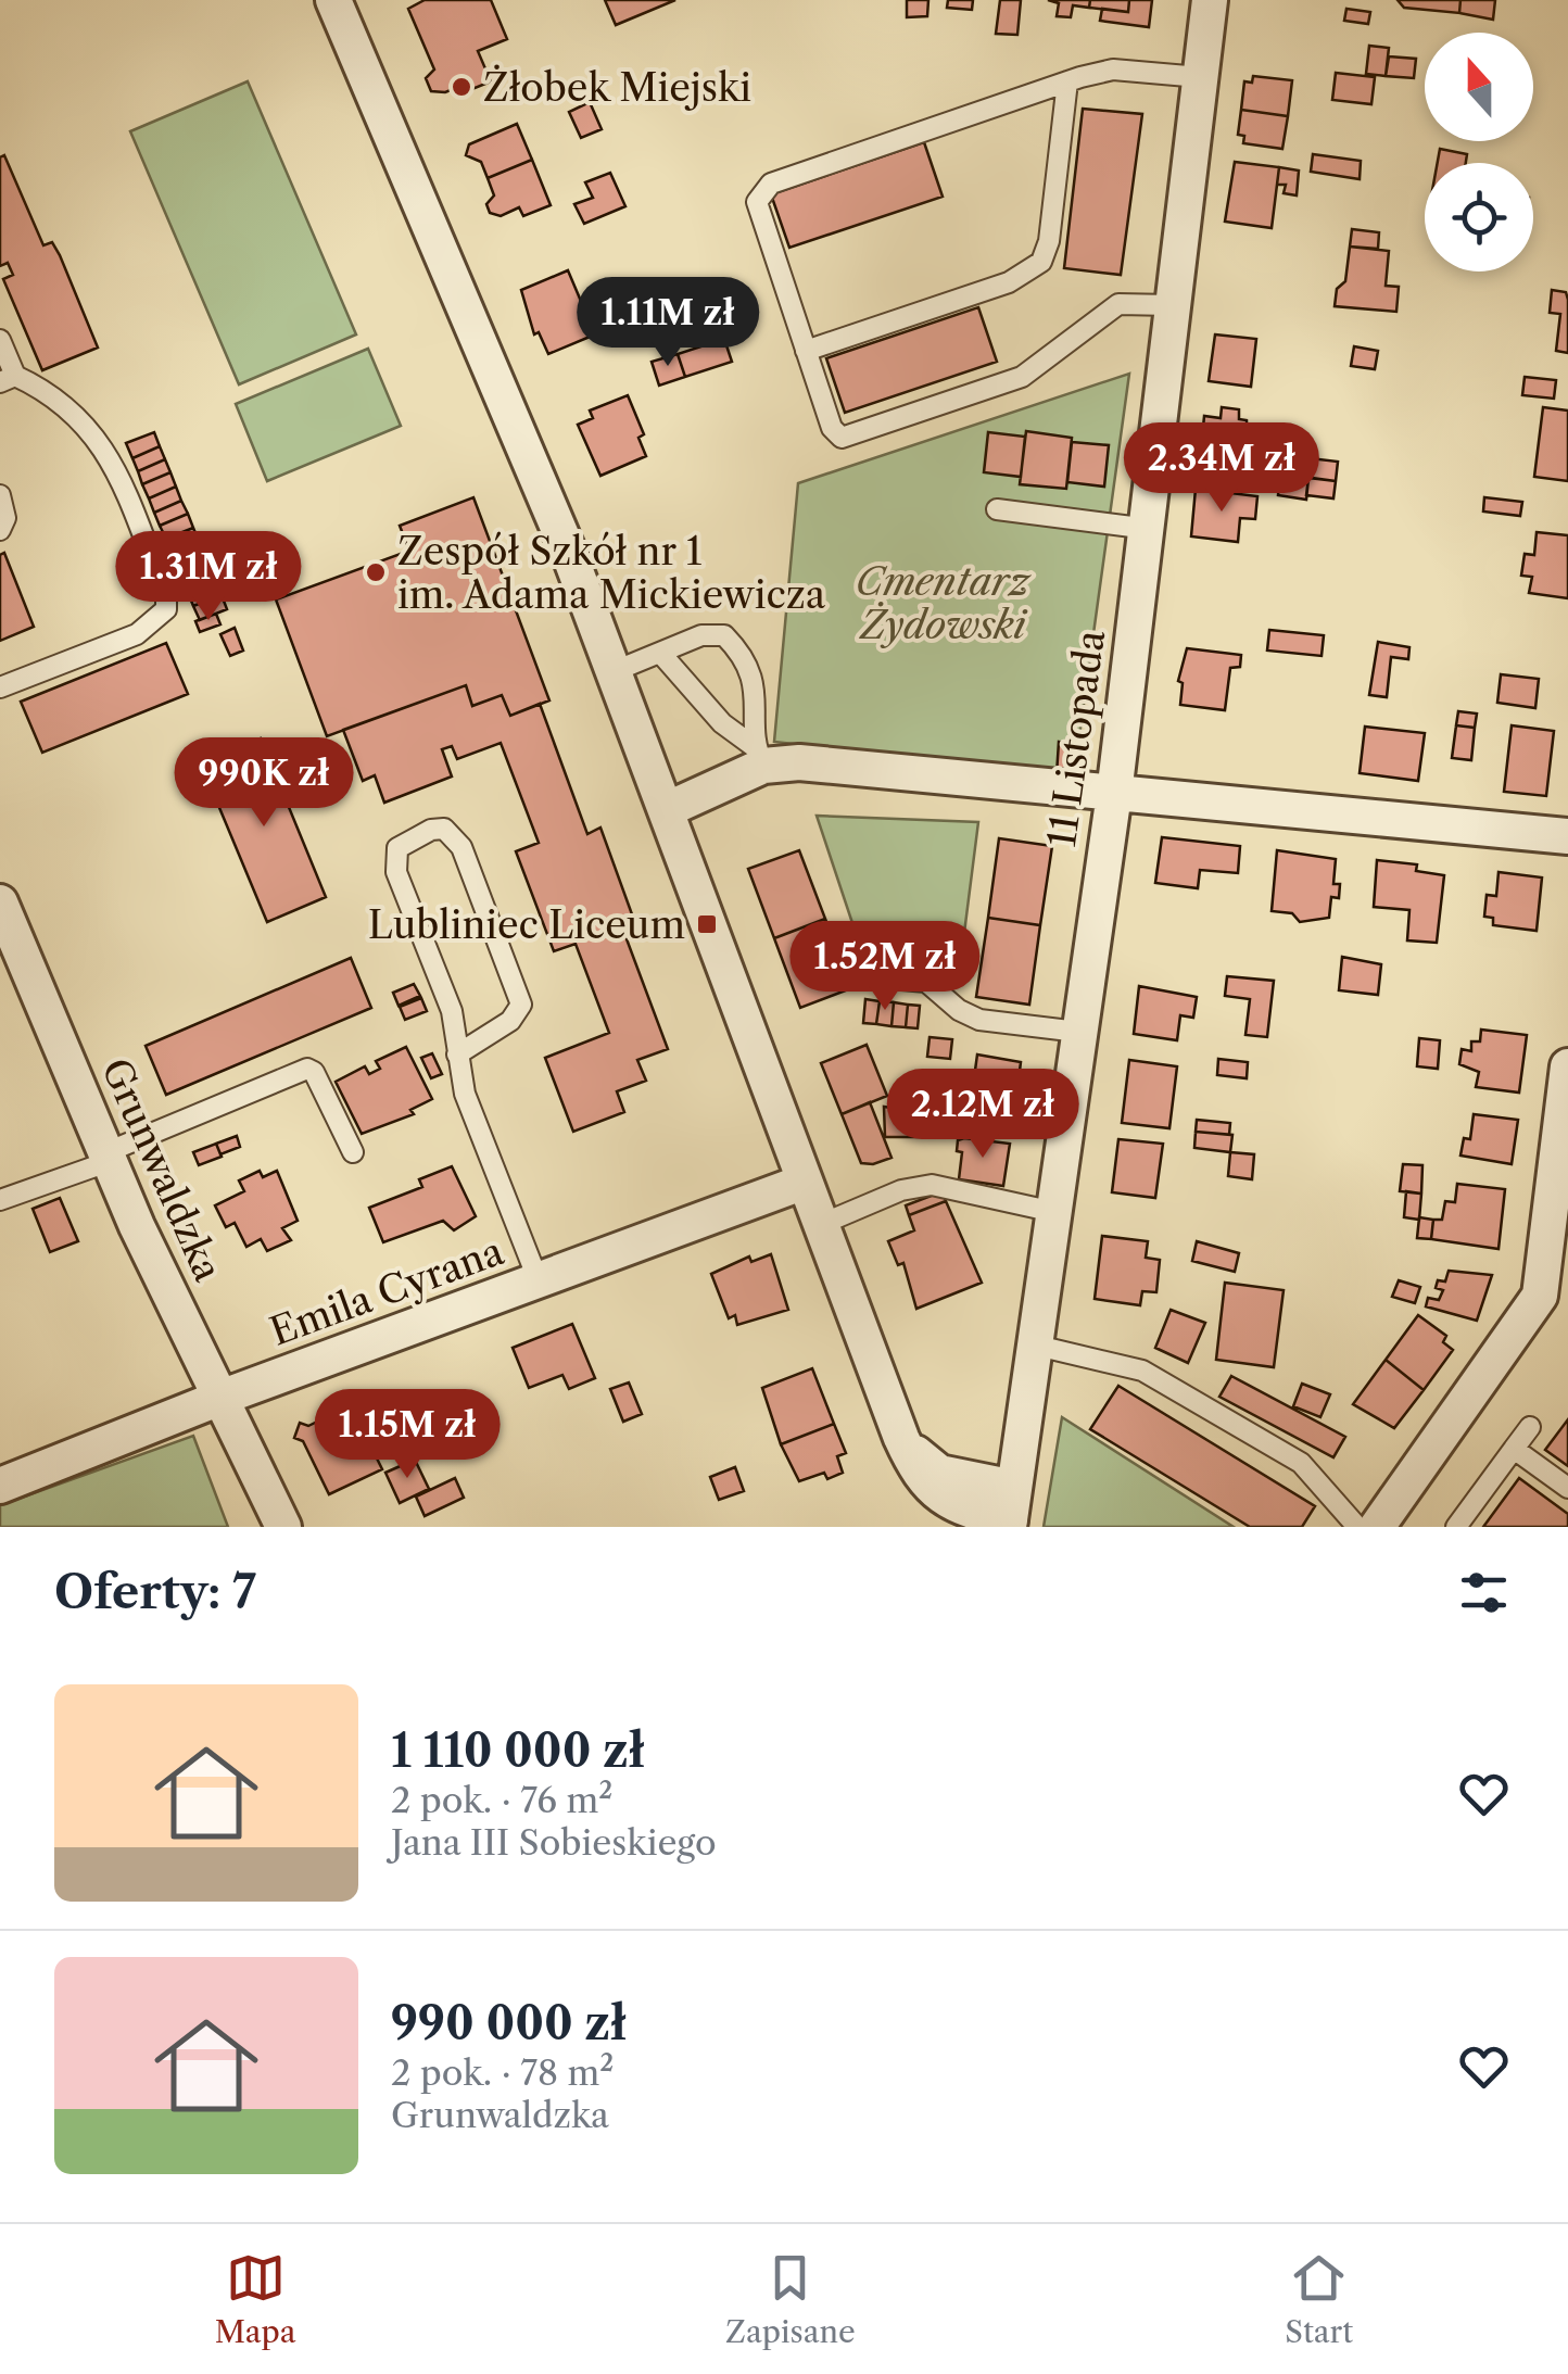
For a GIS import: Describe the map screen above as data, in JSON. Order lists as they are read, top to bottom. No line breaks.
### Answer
{"streets":{"street":["11 Listopada","Grunwaldzka","Emila Cyrana"]},"crossings":[["Grunwaldzka","Emila Cyrana"]],"parks":["Cmentarz Żydowski"],"places":{"other":["Żłobek Miejski","Zespół Szkół nr 1 im. Adama Mickiewicza"],"transit":["Lubliniec Liceum"]},"north":"top","page":{"price":["1.11M zł","2.34M zł","1.31M zł","990K zł","1.52M zł","2.12M zł","1.15M zł"],"heading":"Oferty: 7","list":[{"name":"1 110 000 zł","note":"2 pok. · 76 m² · Jana III Sobieskiego"},{"name":"990 000 zł","note":"2 pok. · 78 m² · Grunwaldzka"}],"tabs":["Mapa","Zapisane","Start"]}}
